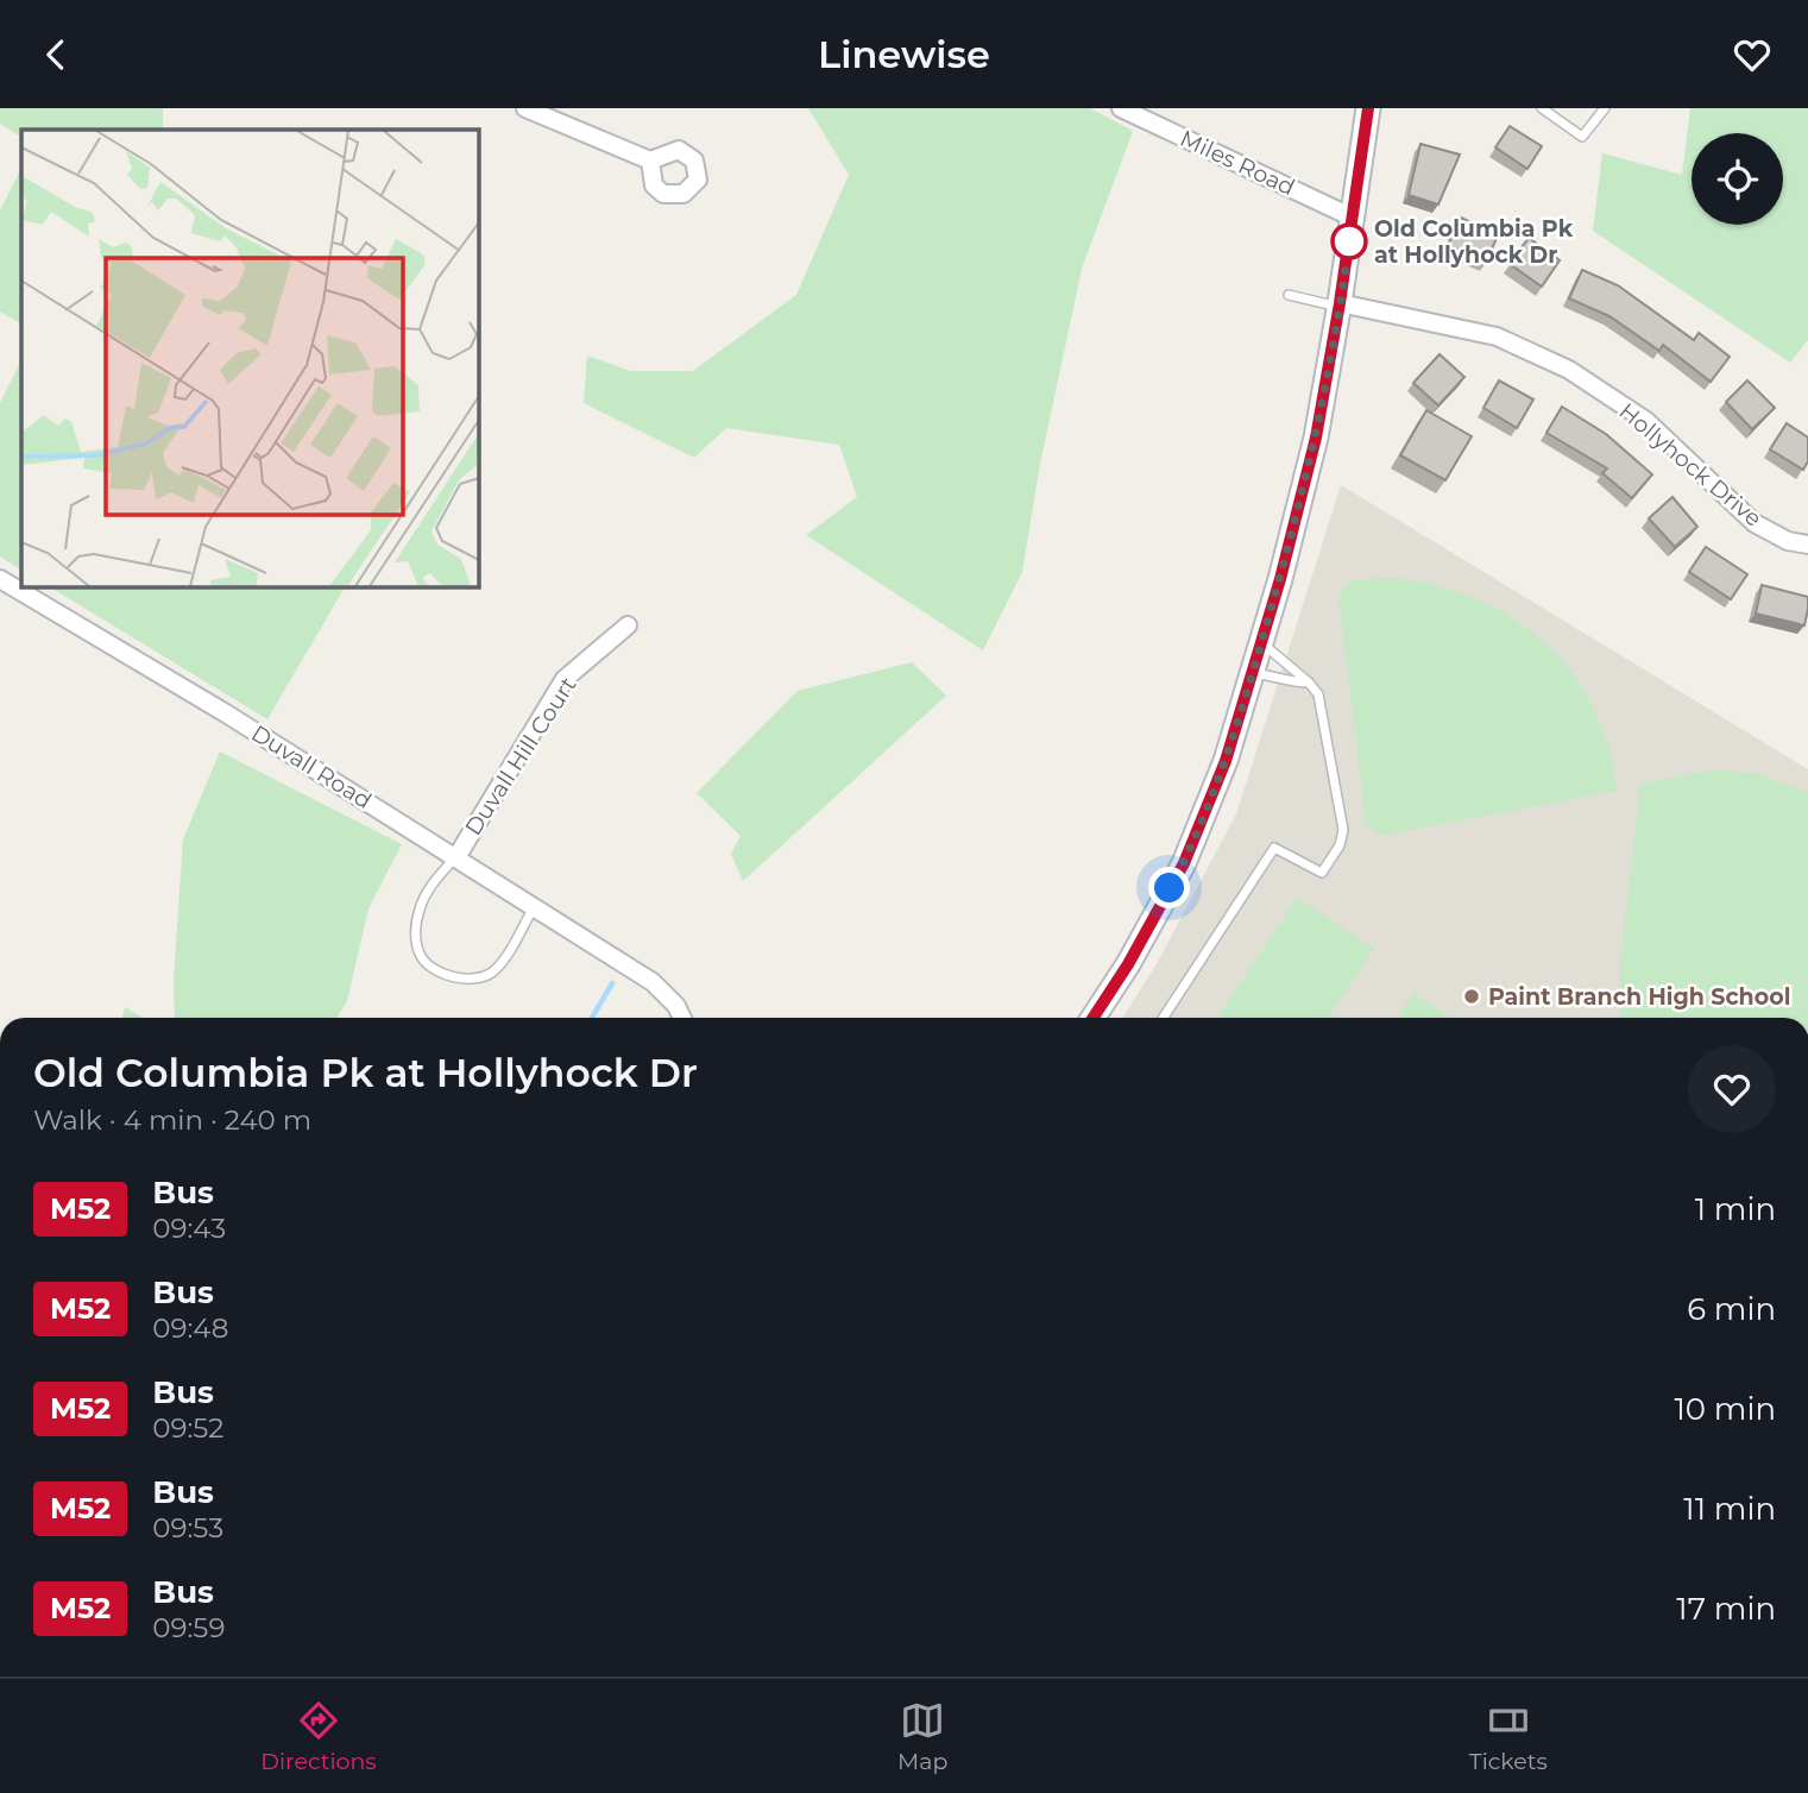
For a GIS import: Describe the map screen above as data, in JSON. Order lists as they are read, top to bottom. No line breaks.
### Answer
{"streets":{"street":["Miles Road","Hollyhock Drive","Duvall Hill Court","Duvall Road"]},"crossings":[["Duvall Hill Court","Duvall Road"]],"places":["Old Columbia Pk at Hollyhock Dr","Paint Branch High School"],"lines":["bus line M52"],"page":{"header":"Linewise","heading":["Old Columbia Pk at Hollyhock Dr","Walk · 4 min · 240 m"],"list":[{"mark":"M52","name":"Bus","note":"09:43","value":"1 min"},{"mark":"M52","name":"Bus","note":"09:48","value":"6 min"},{"mark":"M52","name":"Bus","note":"09:52","value":"10 min"},{"mark":"M52","name":"Bus","note":"09:53","value":"11 min"},{"mark":"M52","name":"Bus","note":"09:59","value":"17 min"}],"tabs":["Directions","Map","Tickets"]}}
